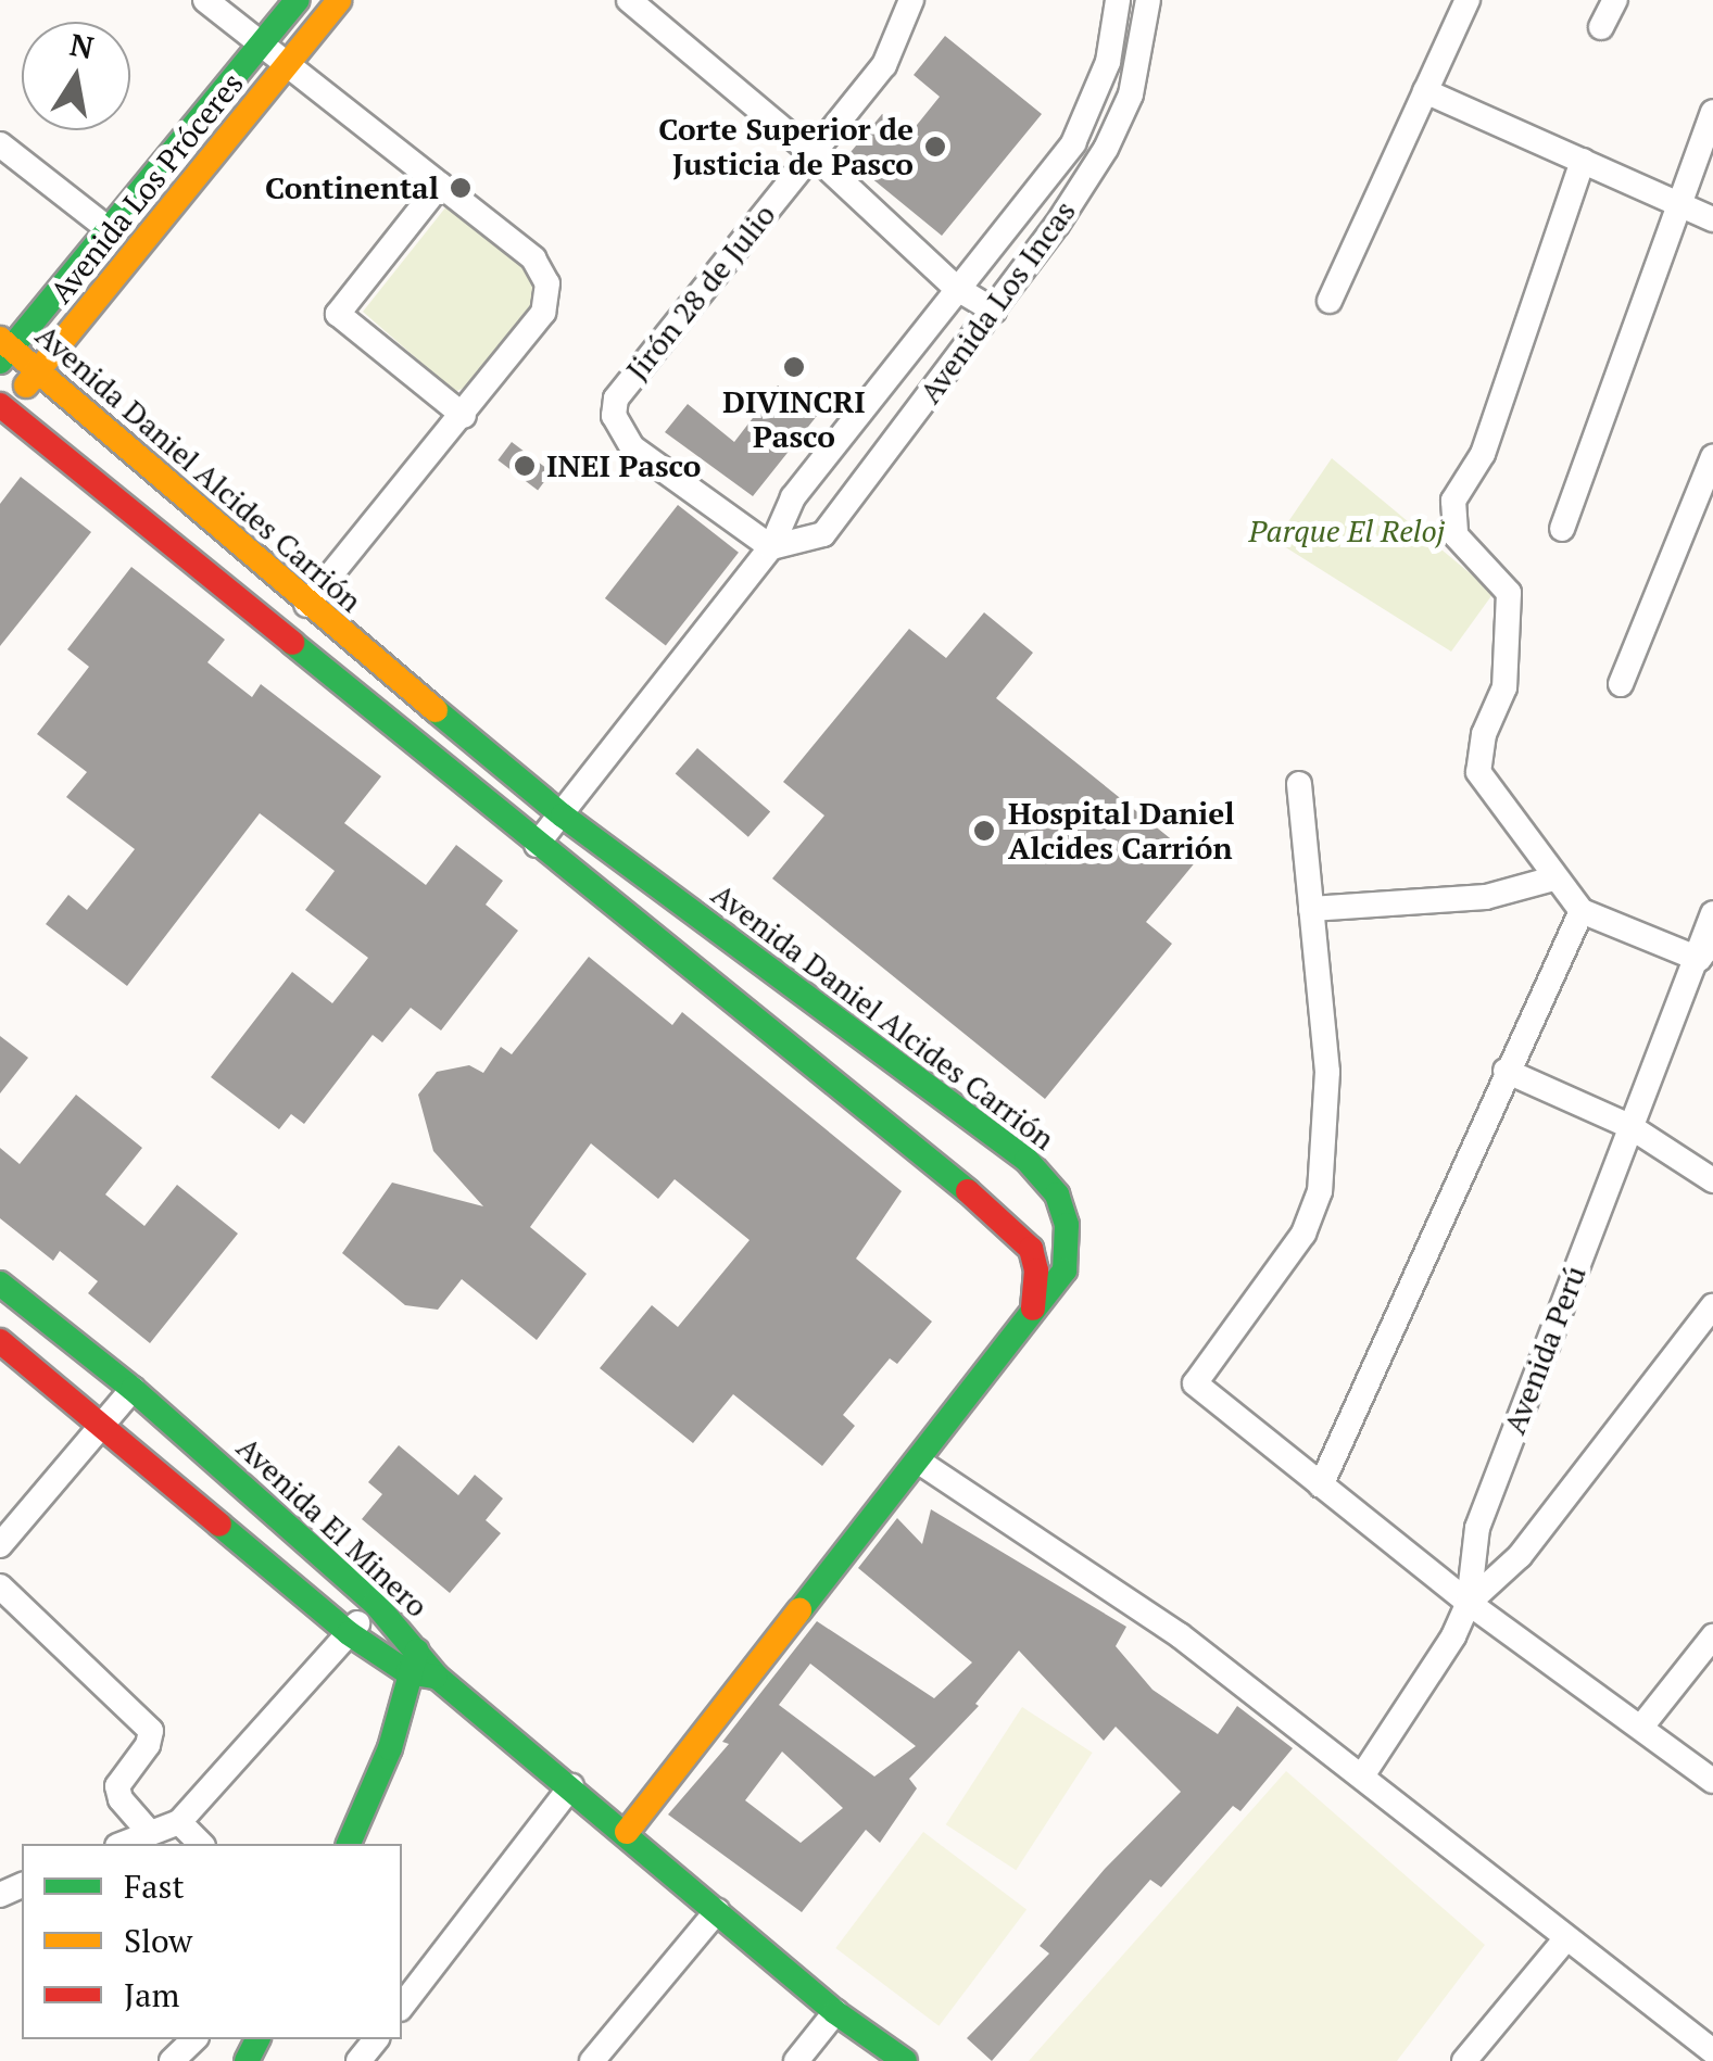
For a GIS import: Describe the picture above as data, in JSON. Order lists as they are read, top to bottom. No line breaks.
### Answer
{"streets":{"street":["Avenida Los Próceres","Jirón 28 de Julio","Avenida Los Incas","Avenida Daniel Alcides Carrión","Avenida Perú","Avenida El Minero"]},"crossings":[["Avenida Los Próceres","Avenida Daniel Alcides Carrión"],["Jirón 28 de Julio","Avenida Los Incas"],["Avenida Los Incas","Avenida Daniel Alcides Carrión"],["Avenida Daniel Alcides Carrión","Avenida El Minero"]],"parks":["Parque El Reloj"],"places":["Corte Superior de Justicia de Pasco","Continental","DIVINCRI Pasco","INEI Pasco","Hospital Daniel Alcides Carrión"],"legend":["Fast","Slow","Jam"],"north":"top"}
